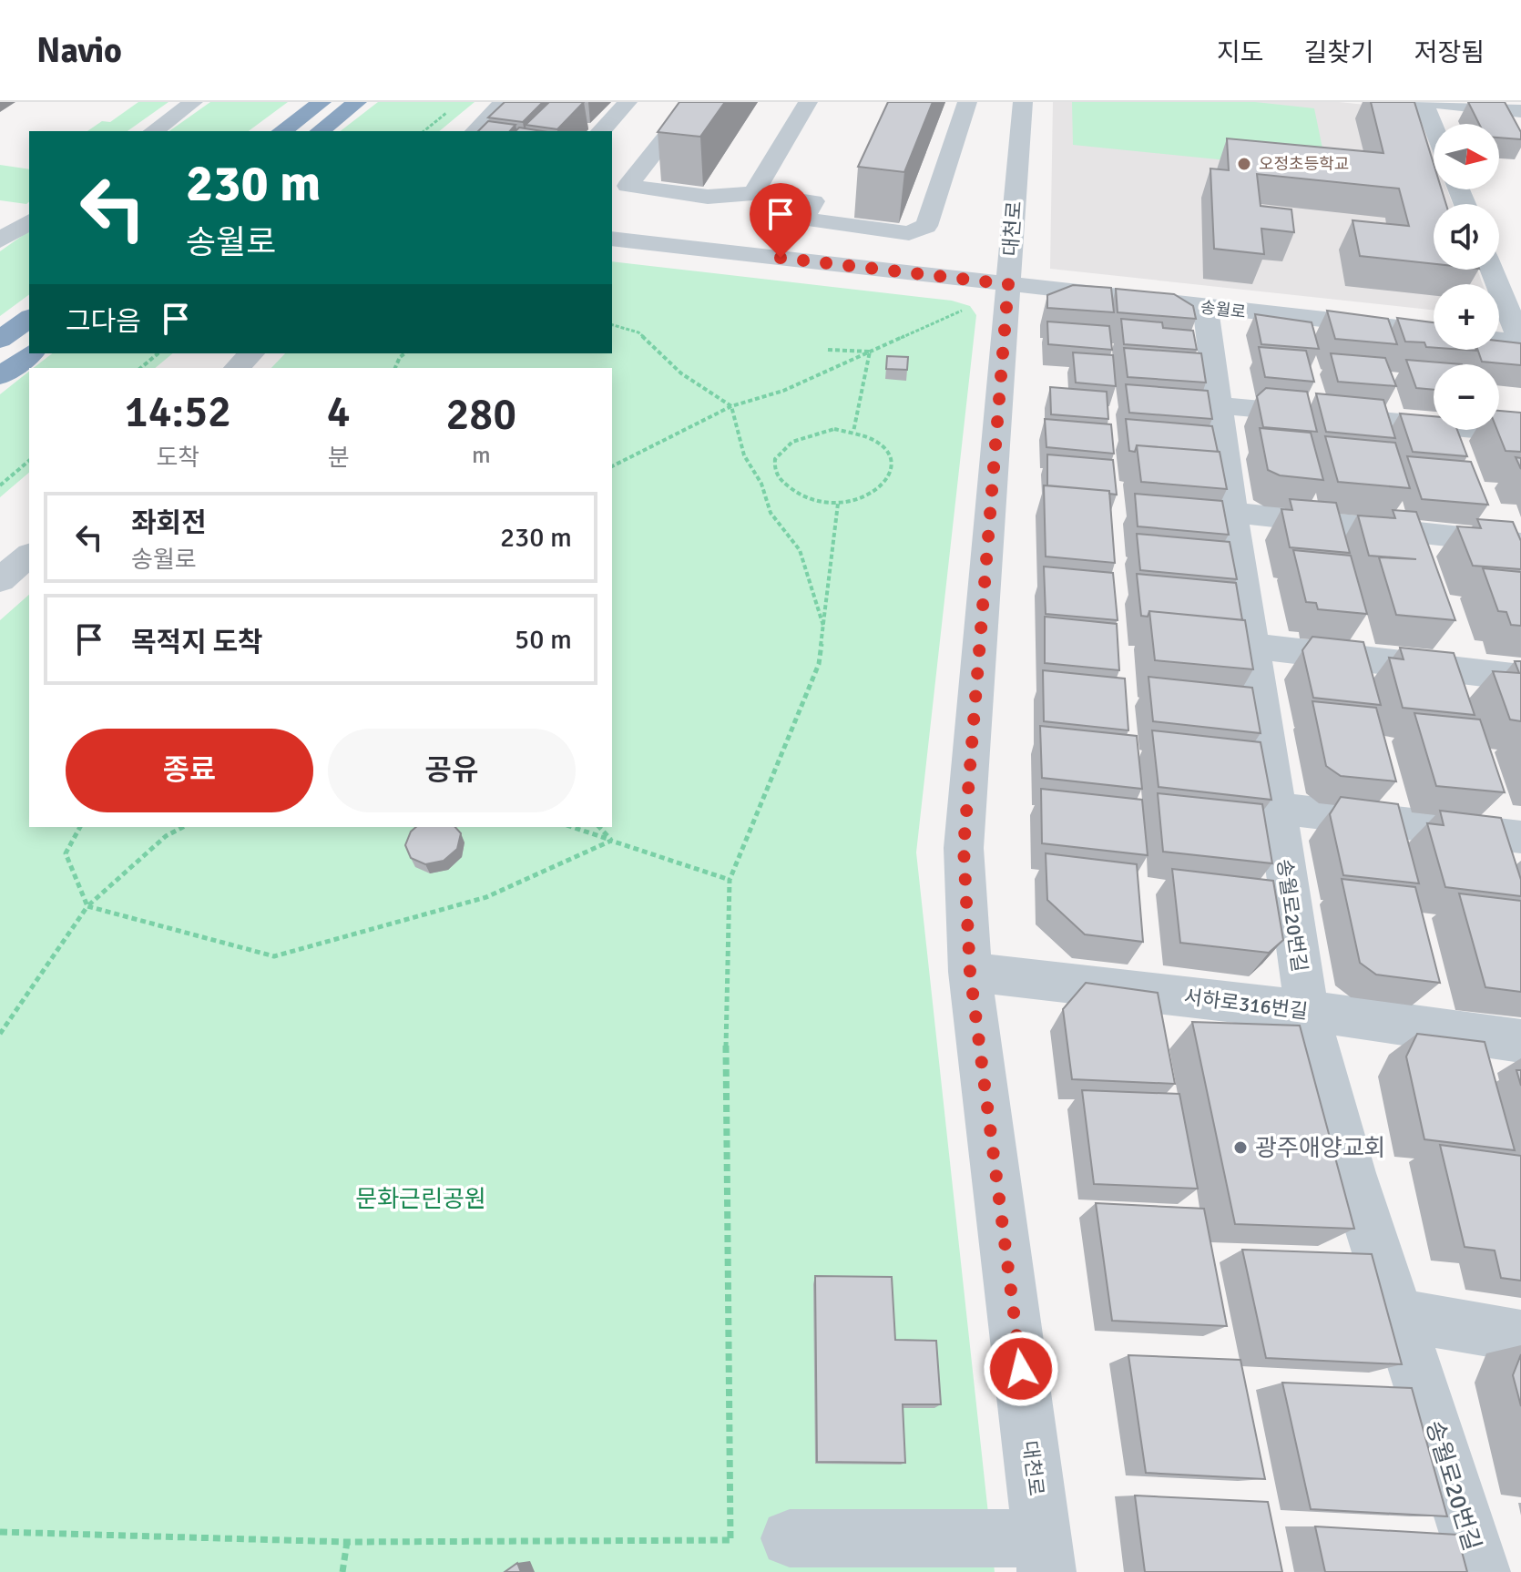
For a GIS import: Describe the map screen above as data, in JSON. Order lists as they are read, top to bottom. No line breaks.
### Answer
{"streets":{"street":["대천로","송월로","송월로20번길","서하로316번길"]},"crossings":[["대천로","송월로"],["대천로","서하로316번길"],["송월로","송월로20번길"],["송월로20번길","서하로316번길"]],"parks":["문화근린공원"],"places":["오정초등학교","광주애양교회"],"north":"right","page":{"header":"Navio","nav":["지도","길찾기","저장됨"],"map_buttons":["+","−"],"turn":["230 m","송월로"],"then":"그다음","eta":["14:52","도착","4","분","280","m"],"list":[{"name":"좌회전","note":"송월로","value":"230 m"},{"name":"목적지 도착","value":"50 m"}],"buttons":["종료","공유"]}}
